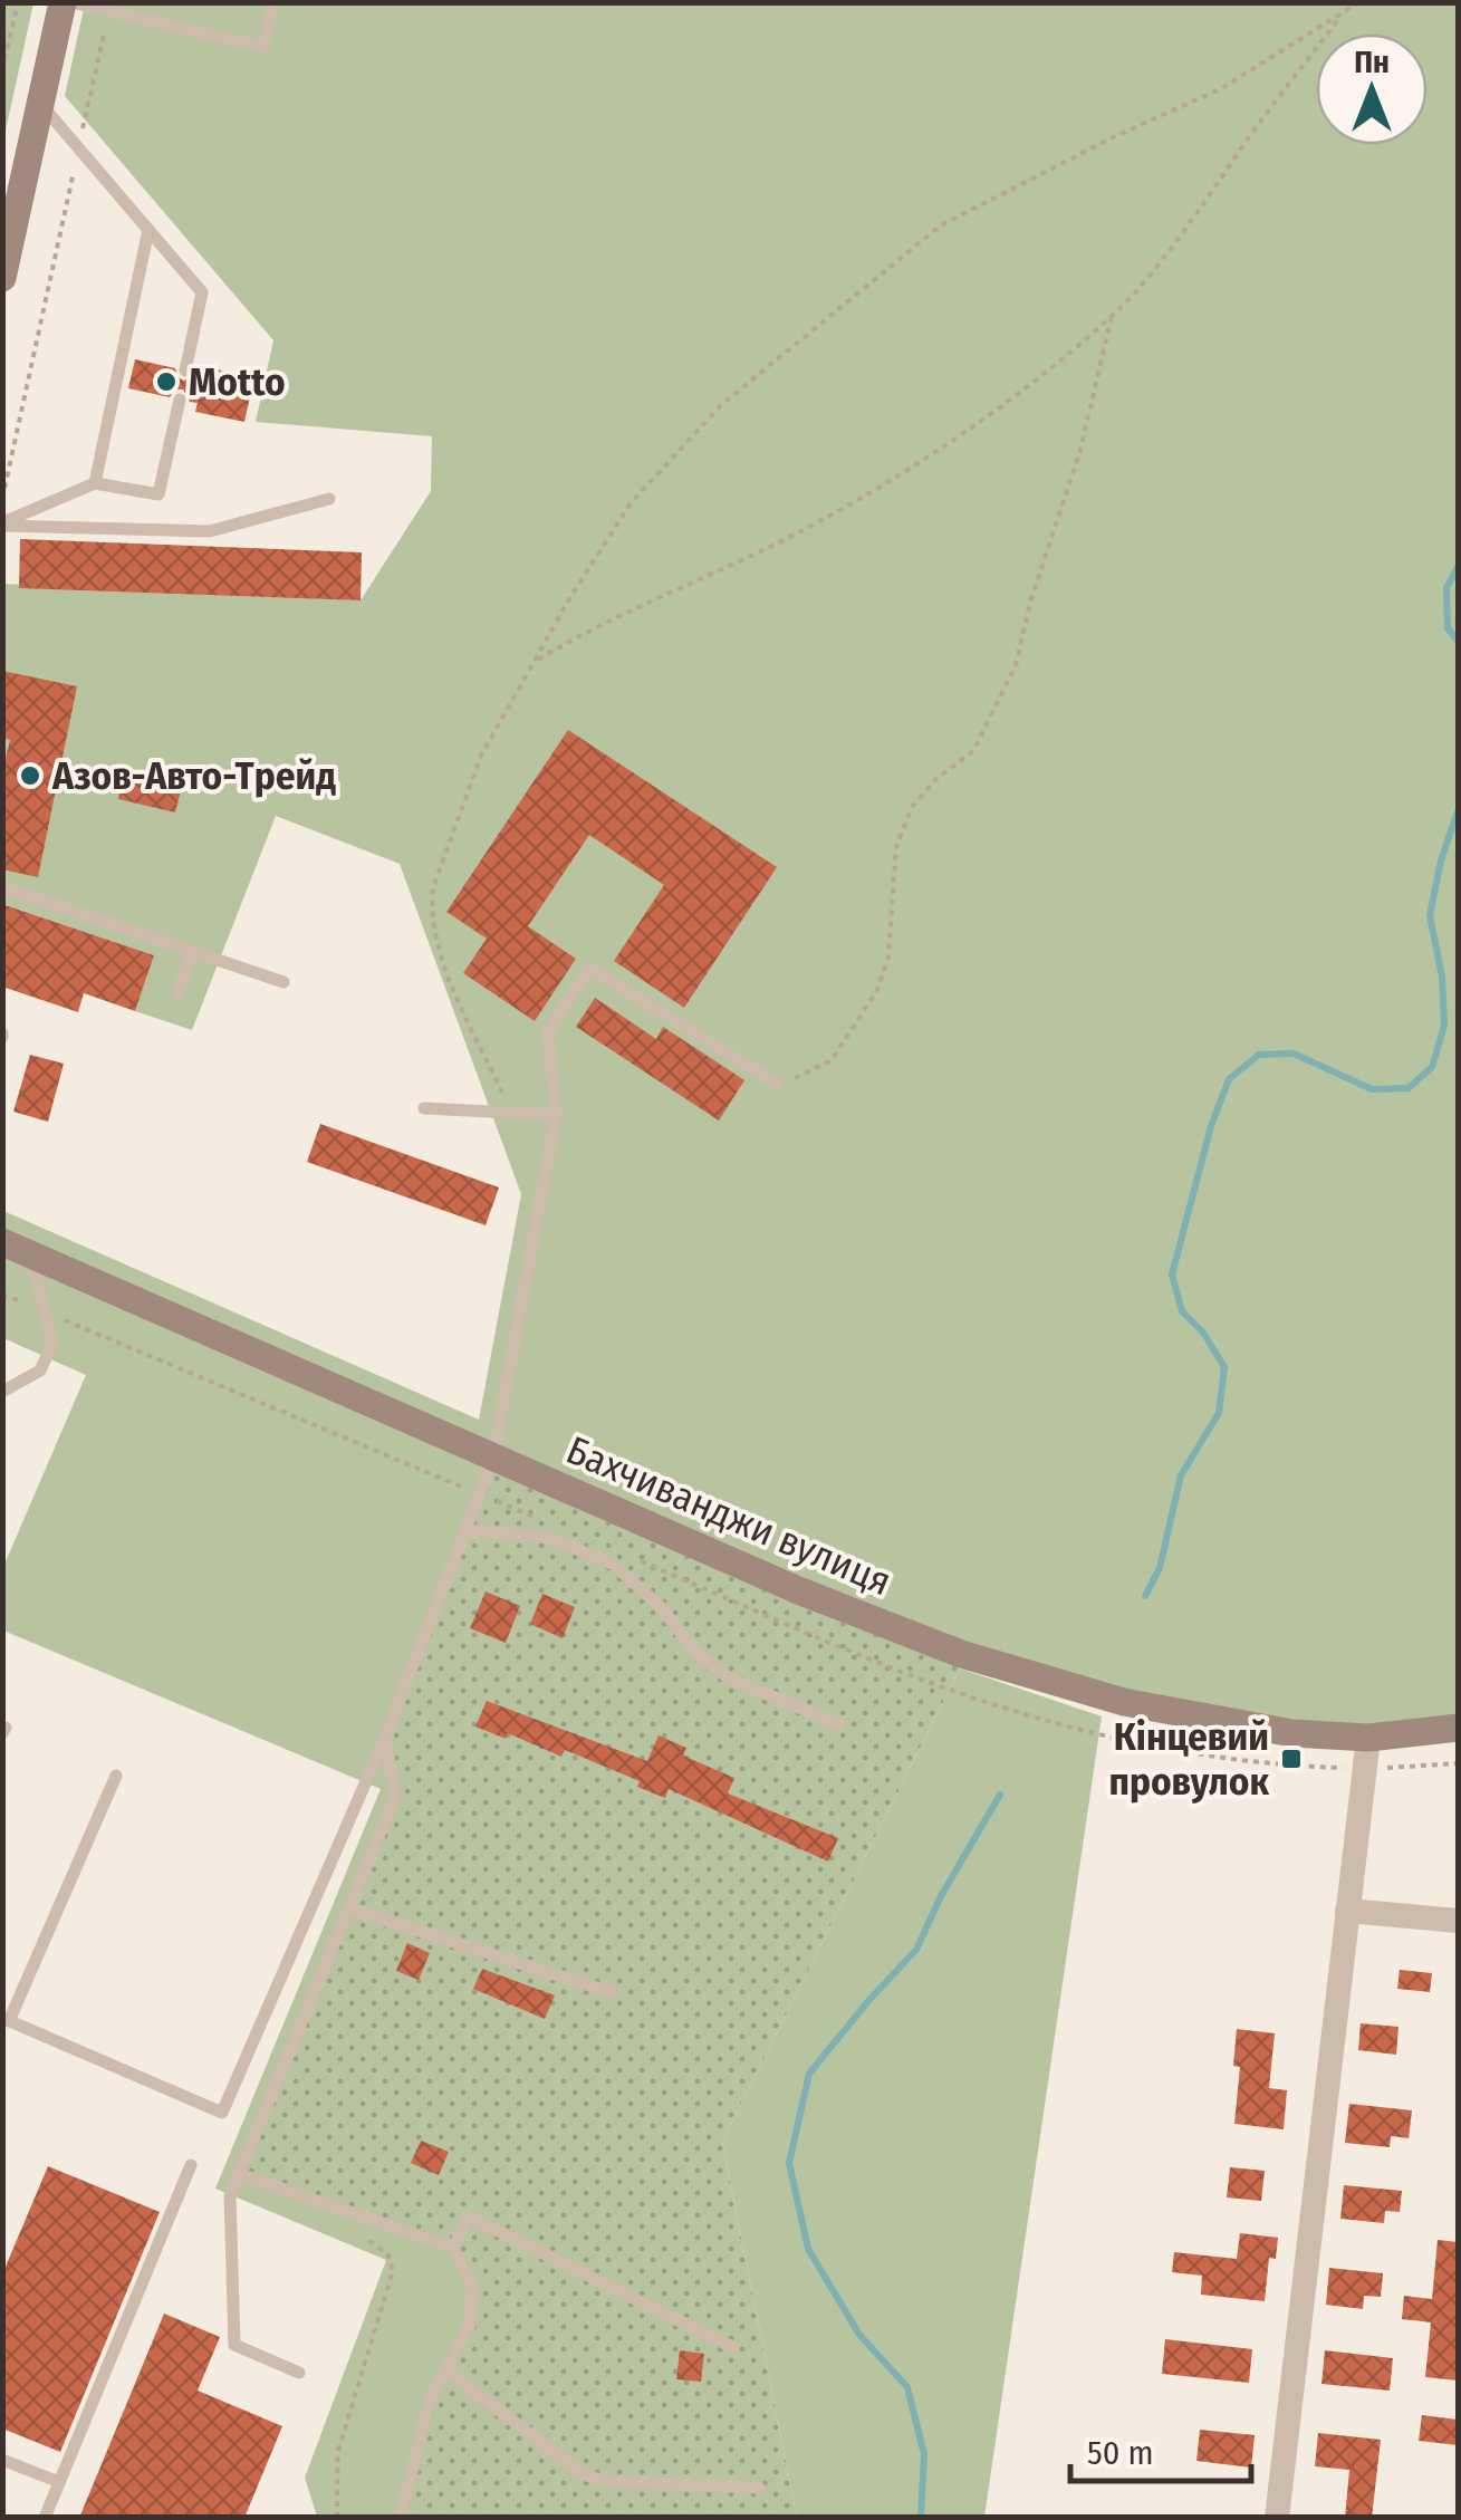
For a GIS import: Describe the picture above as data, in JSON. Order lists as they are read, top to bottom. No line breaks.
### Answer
{"streets":{"street":["Бахчиванджи вулиця"]},"places":{"other":["Motto","Азов-Авто-Трейд"],"transit":["Кінцевий провулок"]},"scale_bar":"50 m","north":"top"}
